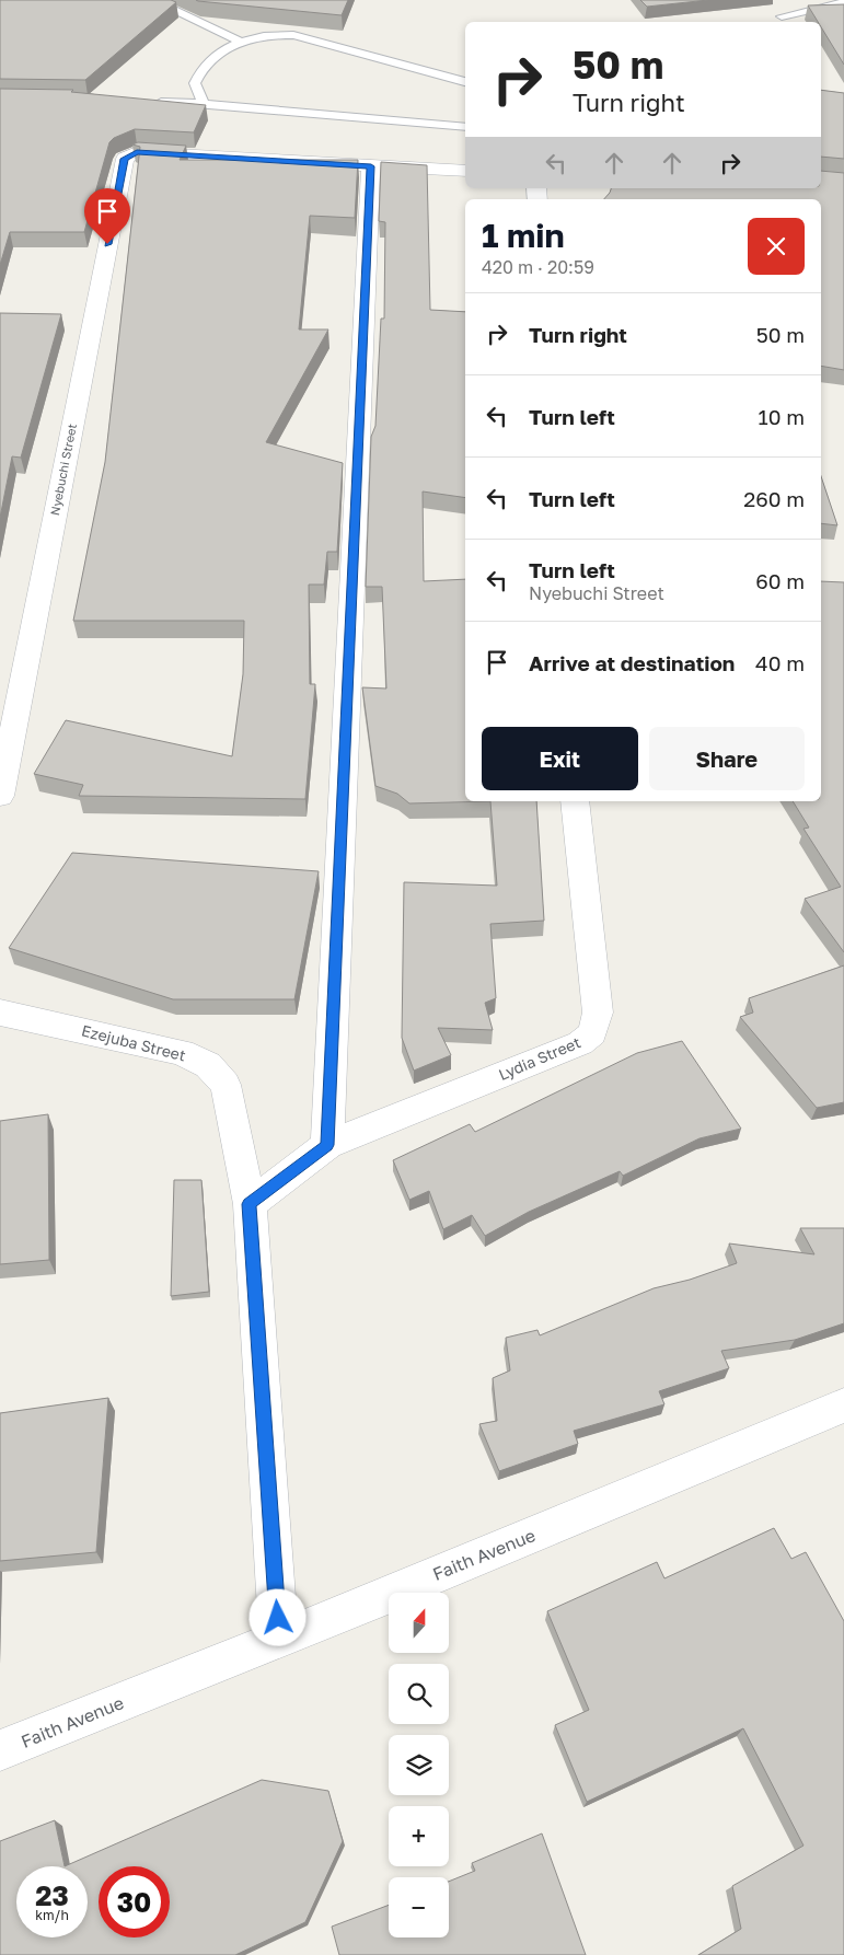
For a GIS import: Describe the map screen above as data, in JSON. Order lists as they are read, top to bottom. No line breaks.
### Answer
{"streets":{"street":["Nyebuchi Street","Ezejuba Street","Lydia Street","Faith Avenue"]},"crossings":[["Ezejuba Street","Lydia Street"],["Ezejuba Street","Faith Avenue"]],"north":"top","page":{"turn":["50 m","Turn right"],"heading":["1 min","420 m · 20:59"],"list":[{"name":"Turn right","value":"50 m"},{"name":"Turn left","value":"10 m"},{"name":"Turn left","value":"260 m"},{"name":"Turn left","note":"Nyebuchi Street","value":"60 m"},{"name":"Arrive at destination","value":"40 m"}],"buttons":["Exit","Share"],"map_buttons":["+","−"],"speed":"23 km/h","limit":"30"}}
